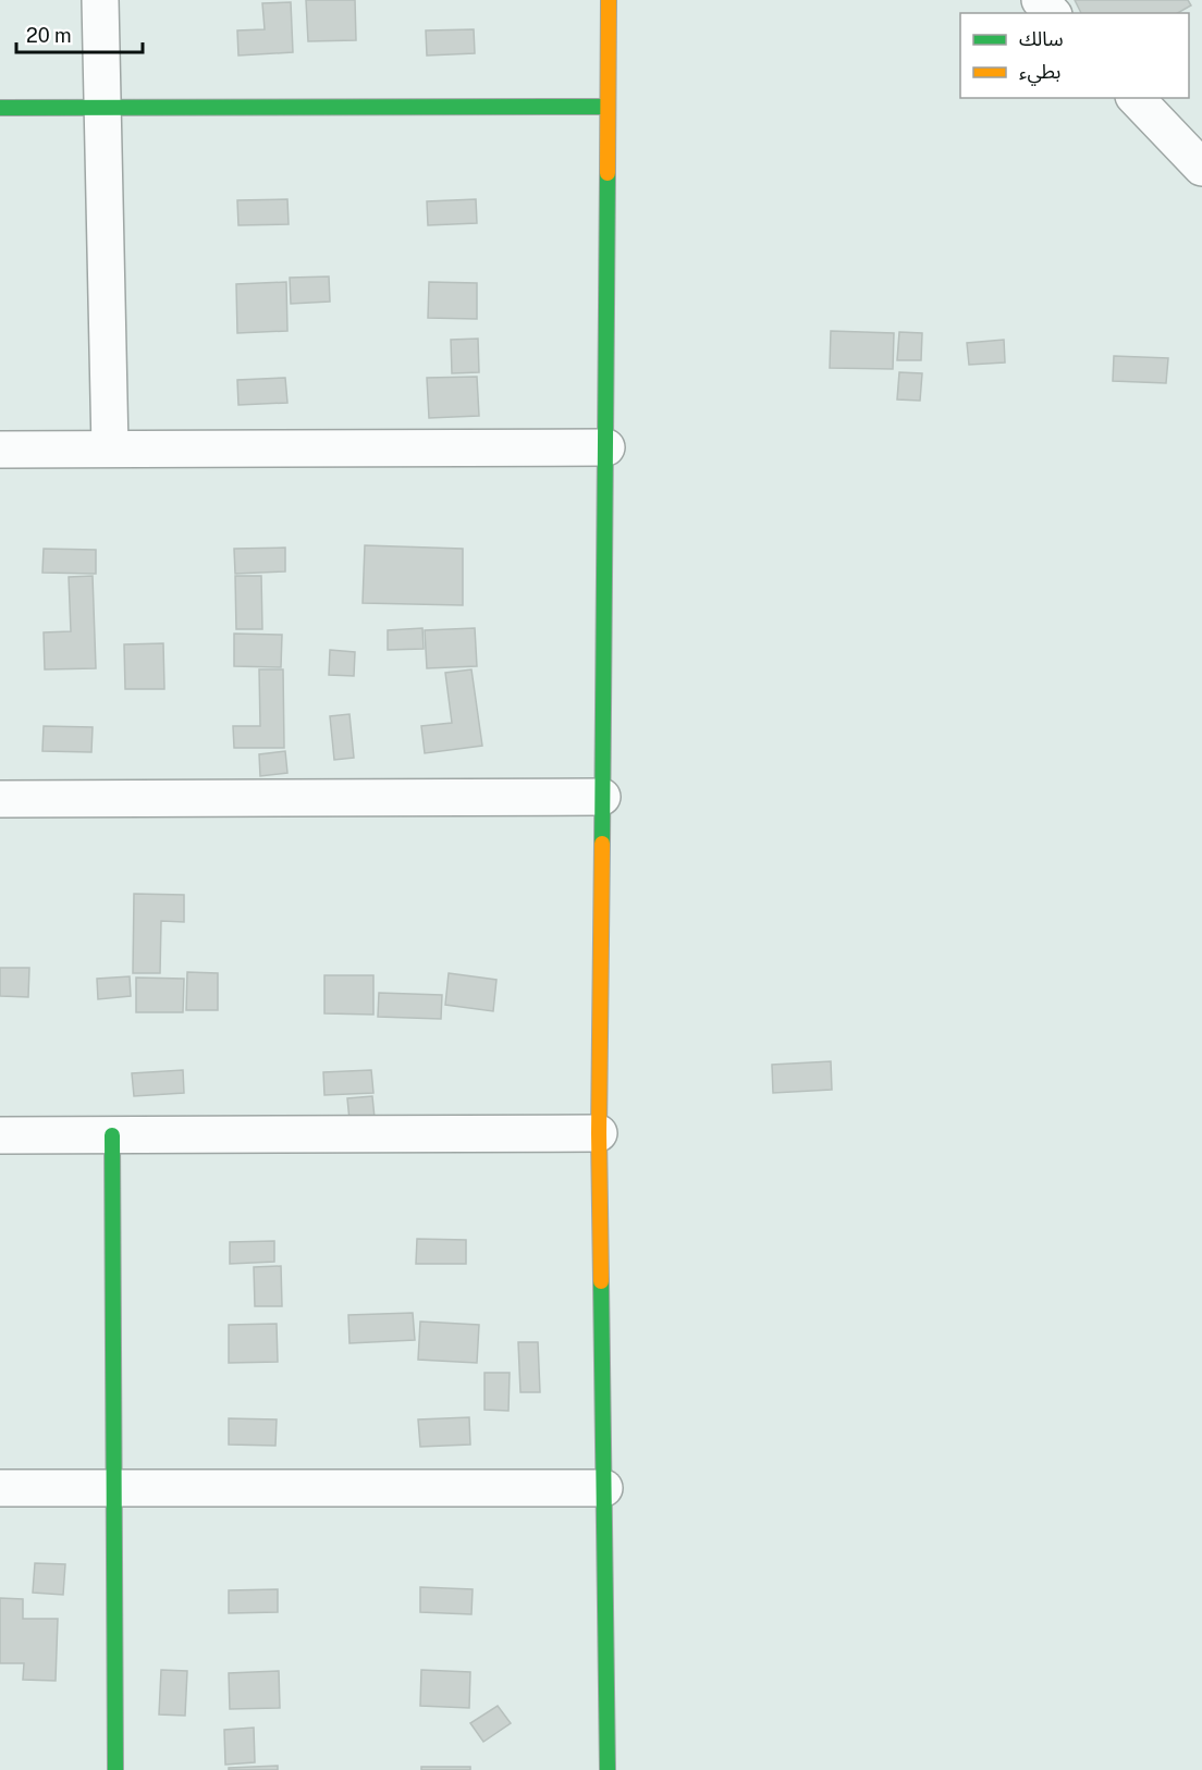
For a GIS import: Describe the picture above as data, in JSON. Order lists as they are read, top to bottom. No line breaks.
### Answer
{"legend":["سالك","بطيء"],"scale_bar":"20 m"}
